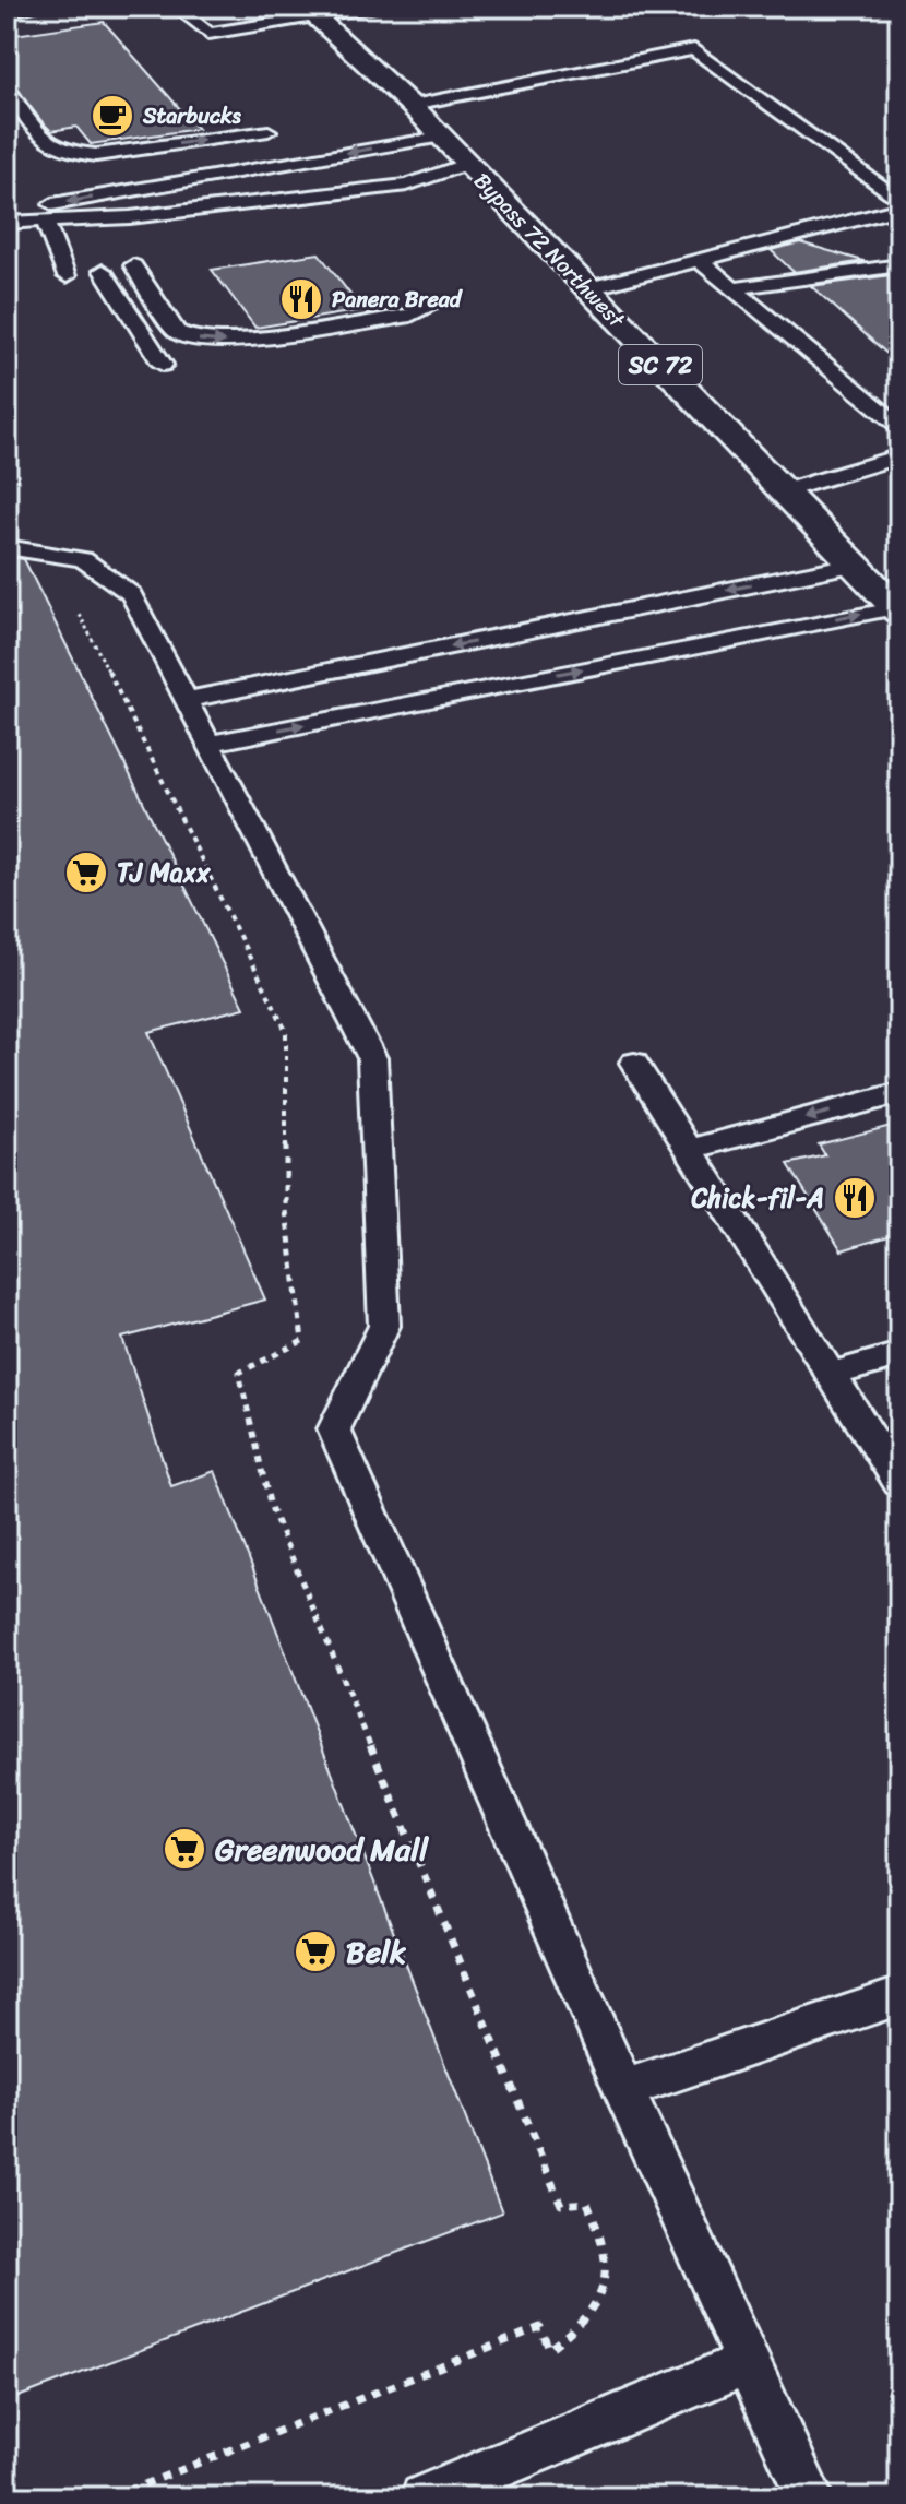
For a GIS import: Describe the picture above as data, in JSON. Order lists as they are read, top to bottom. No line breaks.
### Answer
{"streets":{"highway":["Bypass 72 Northwest","SC 72"]},"places":{"cafe":["Starbucks"],"restaurant":["Panera Bread","Chick-fil-A"],"supermarket":["TJ Maxx","Greenwood Mall","Belk"]}}
